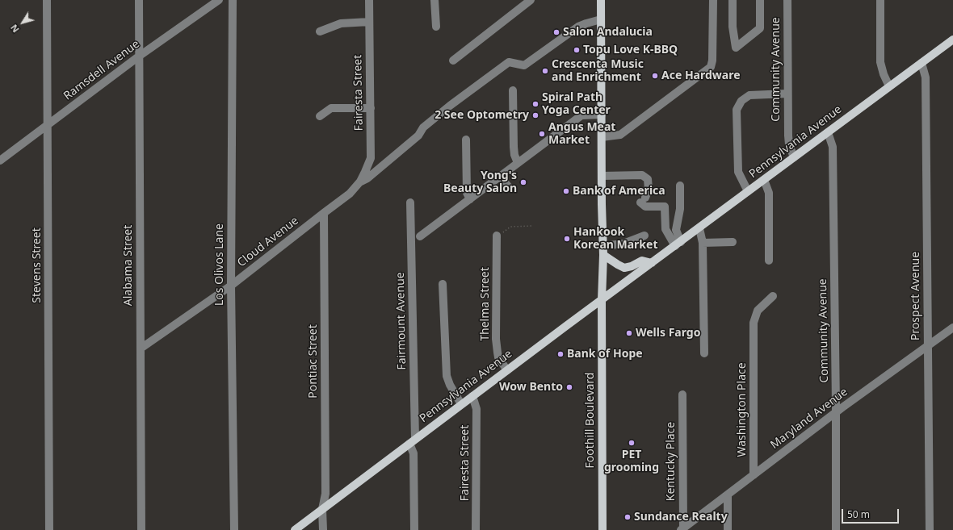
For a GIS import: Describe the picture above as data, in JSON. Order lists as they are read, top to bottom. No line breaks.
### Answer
{"streets":{"main road":["Pennsylvania Avenue","Foothill Boulevard"],"street":["Community Avenue","Ramsdell Avenue","Fairesta Street","Cloud Avenue","Los Olivos Lane","Stevens Street","Alabama Street","Prospect Avenue","Thelma Street","Fairmount Avenue","Pontiac Street","Washington Place","Maryland Avenue","Kentucky Place"]},"crossings":[["Community Avenue","Pennsylvania Avenue"],["Community Avenue","Maryland Avenue"],["Ramsdell Avenue","Stevens Street"],["Ramsdell Avenue","Alabama Street"],["Fairesta Street","Pennsylvania Avenue"],["Fairesta Street","Cloud Avenue"],["Pennsylvania Avenue","Prospect Avenue"],["Pennsylvania Avenue","Thelma Street"],["Pennsylvania Avenue","Fairmount Avenue"],["Pennsylvania Avenue","Pontiac Street"],["Pennsylvania Avenue","Foothill Boulevard"],["Cloud Avenue","Los Olivos Lane"],["Cloud Avenue","Alabama Street"],["Cloud Avenue","Pontiac Street"],["Prospect Avenue","Maryland Avenue"],["Washington Place","Maryland Avenue"],["Maryland Avenue","Kentucky Place"]],"places":["Salon Andalucia","Topu Love K-BBQ","Crescenta Music and Enrichment","Ace Hardware","Spiral Path Yoga Center","2 See Optometry","Angus Meat Market","Yong's Beauty Salon","Bank of America","Hankook Korean Market","Wells Fargo","Bank of Hope","Wow Bento","PET grooming","Sundance Realty"],"scale_bar":"50 m","north":"bottom left"}
